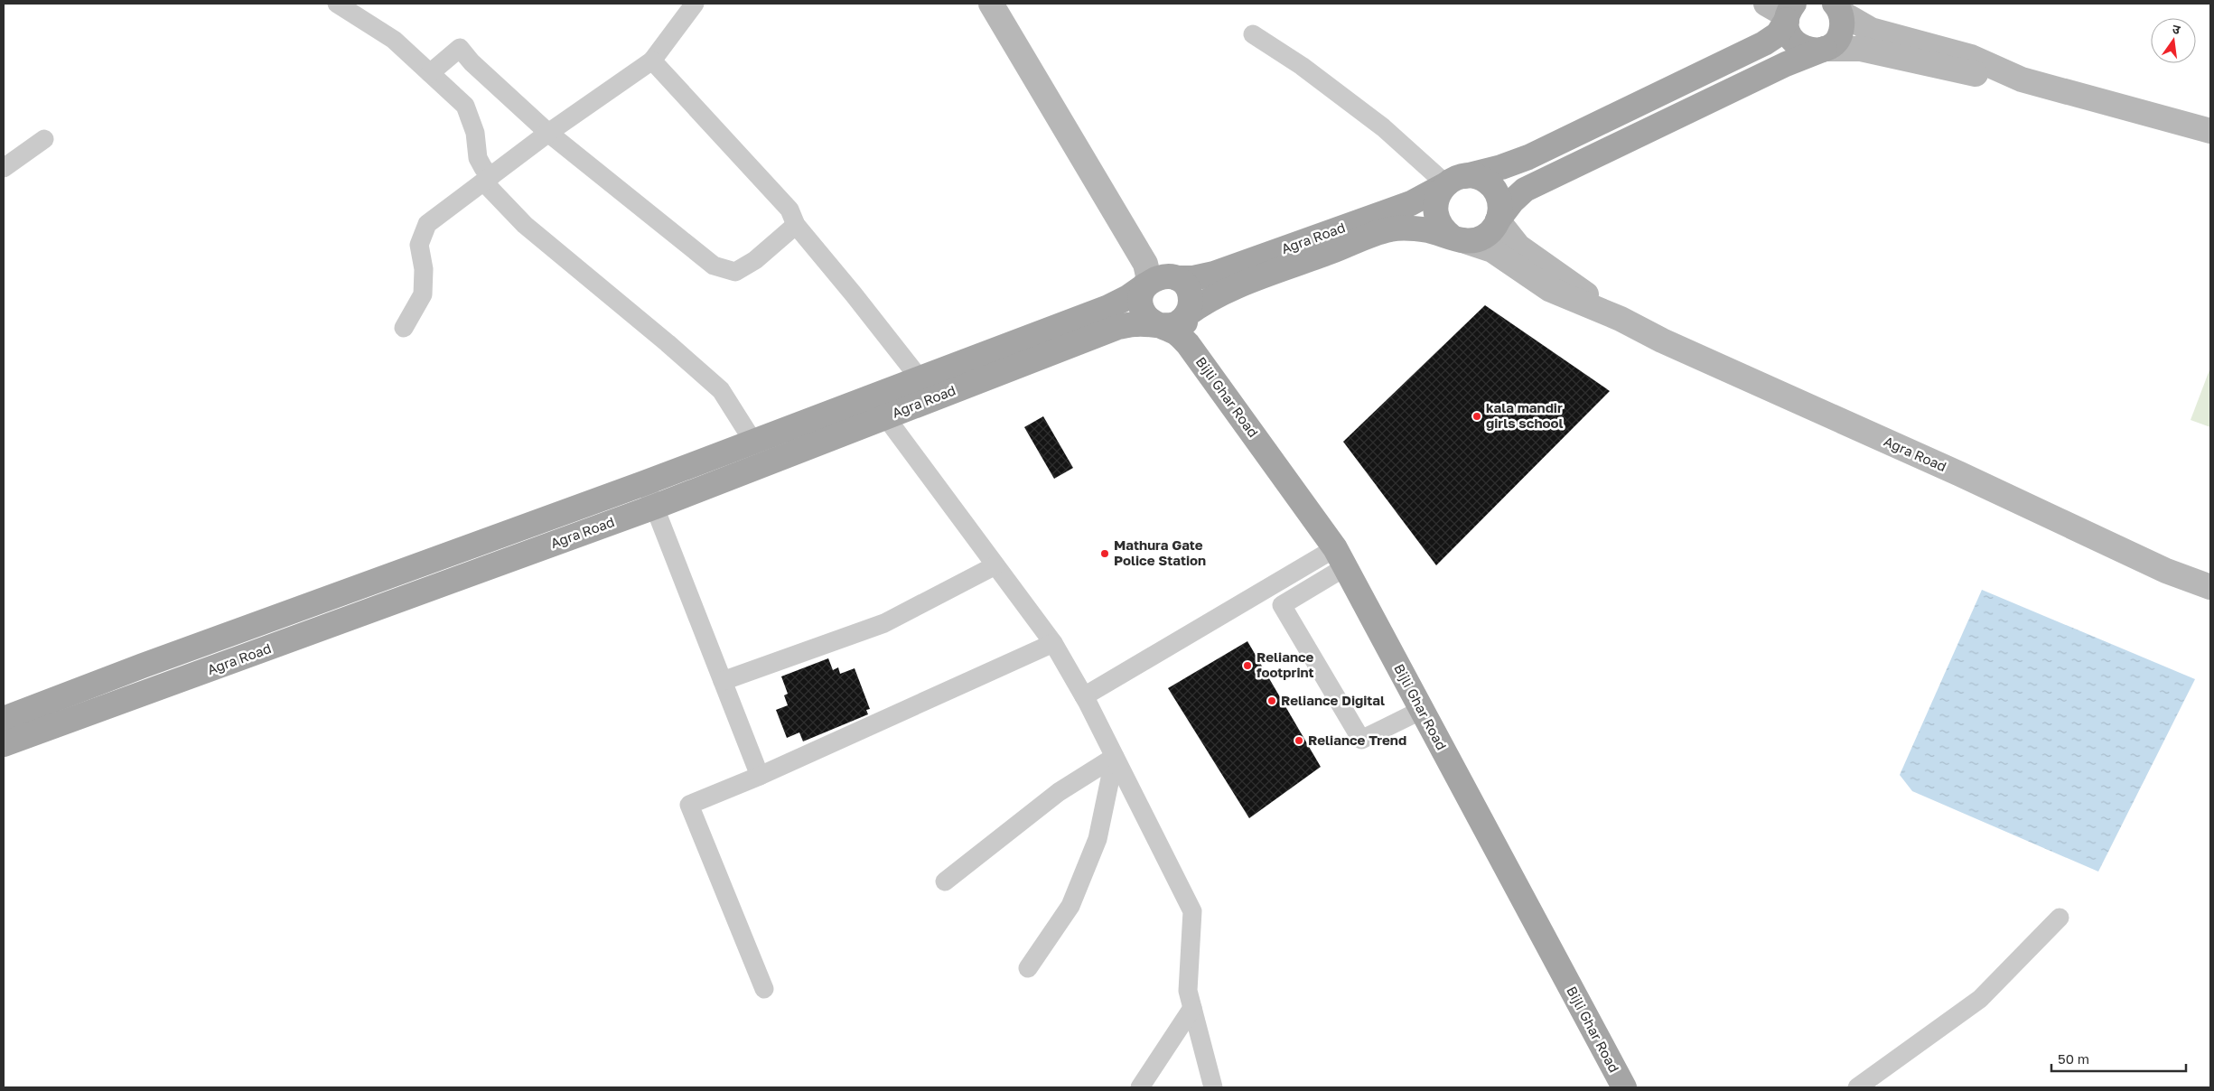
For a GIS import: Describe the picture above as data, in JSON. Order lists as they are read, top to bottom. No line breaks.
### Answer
{"streets":{"main road":["Agra Road","Bijli Ghar Road"]},"places":["kala mandir girls school","Mathura Gate Police Station","Reliance footprint","Reliance Digital","Reliance Trend"],"scale_bar":"50 m","north":"top"}
